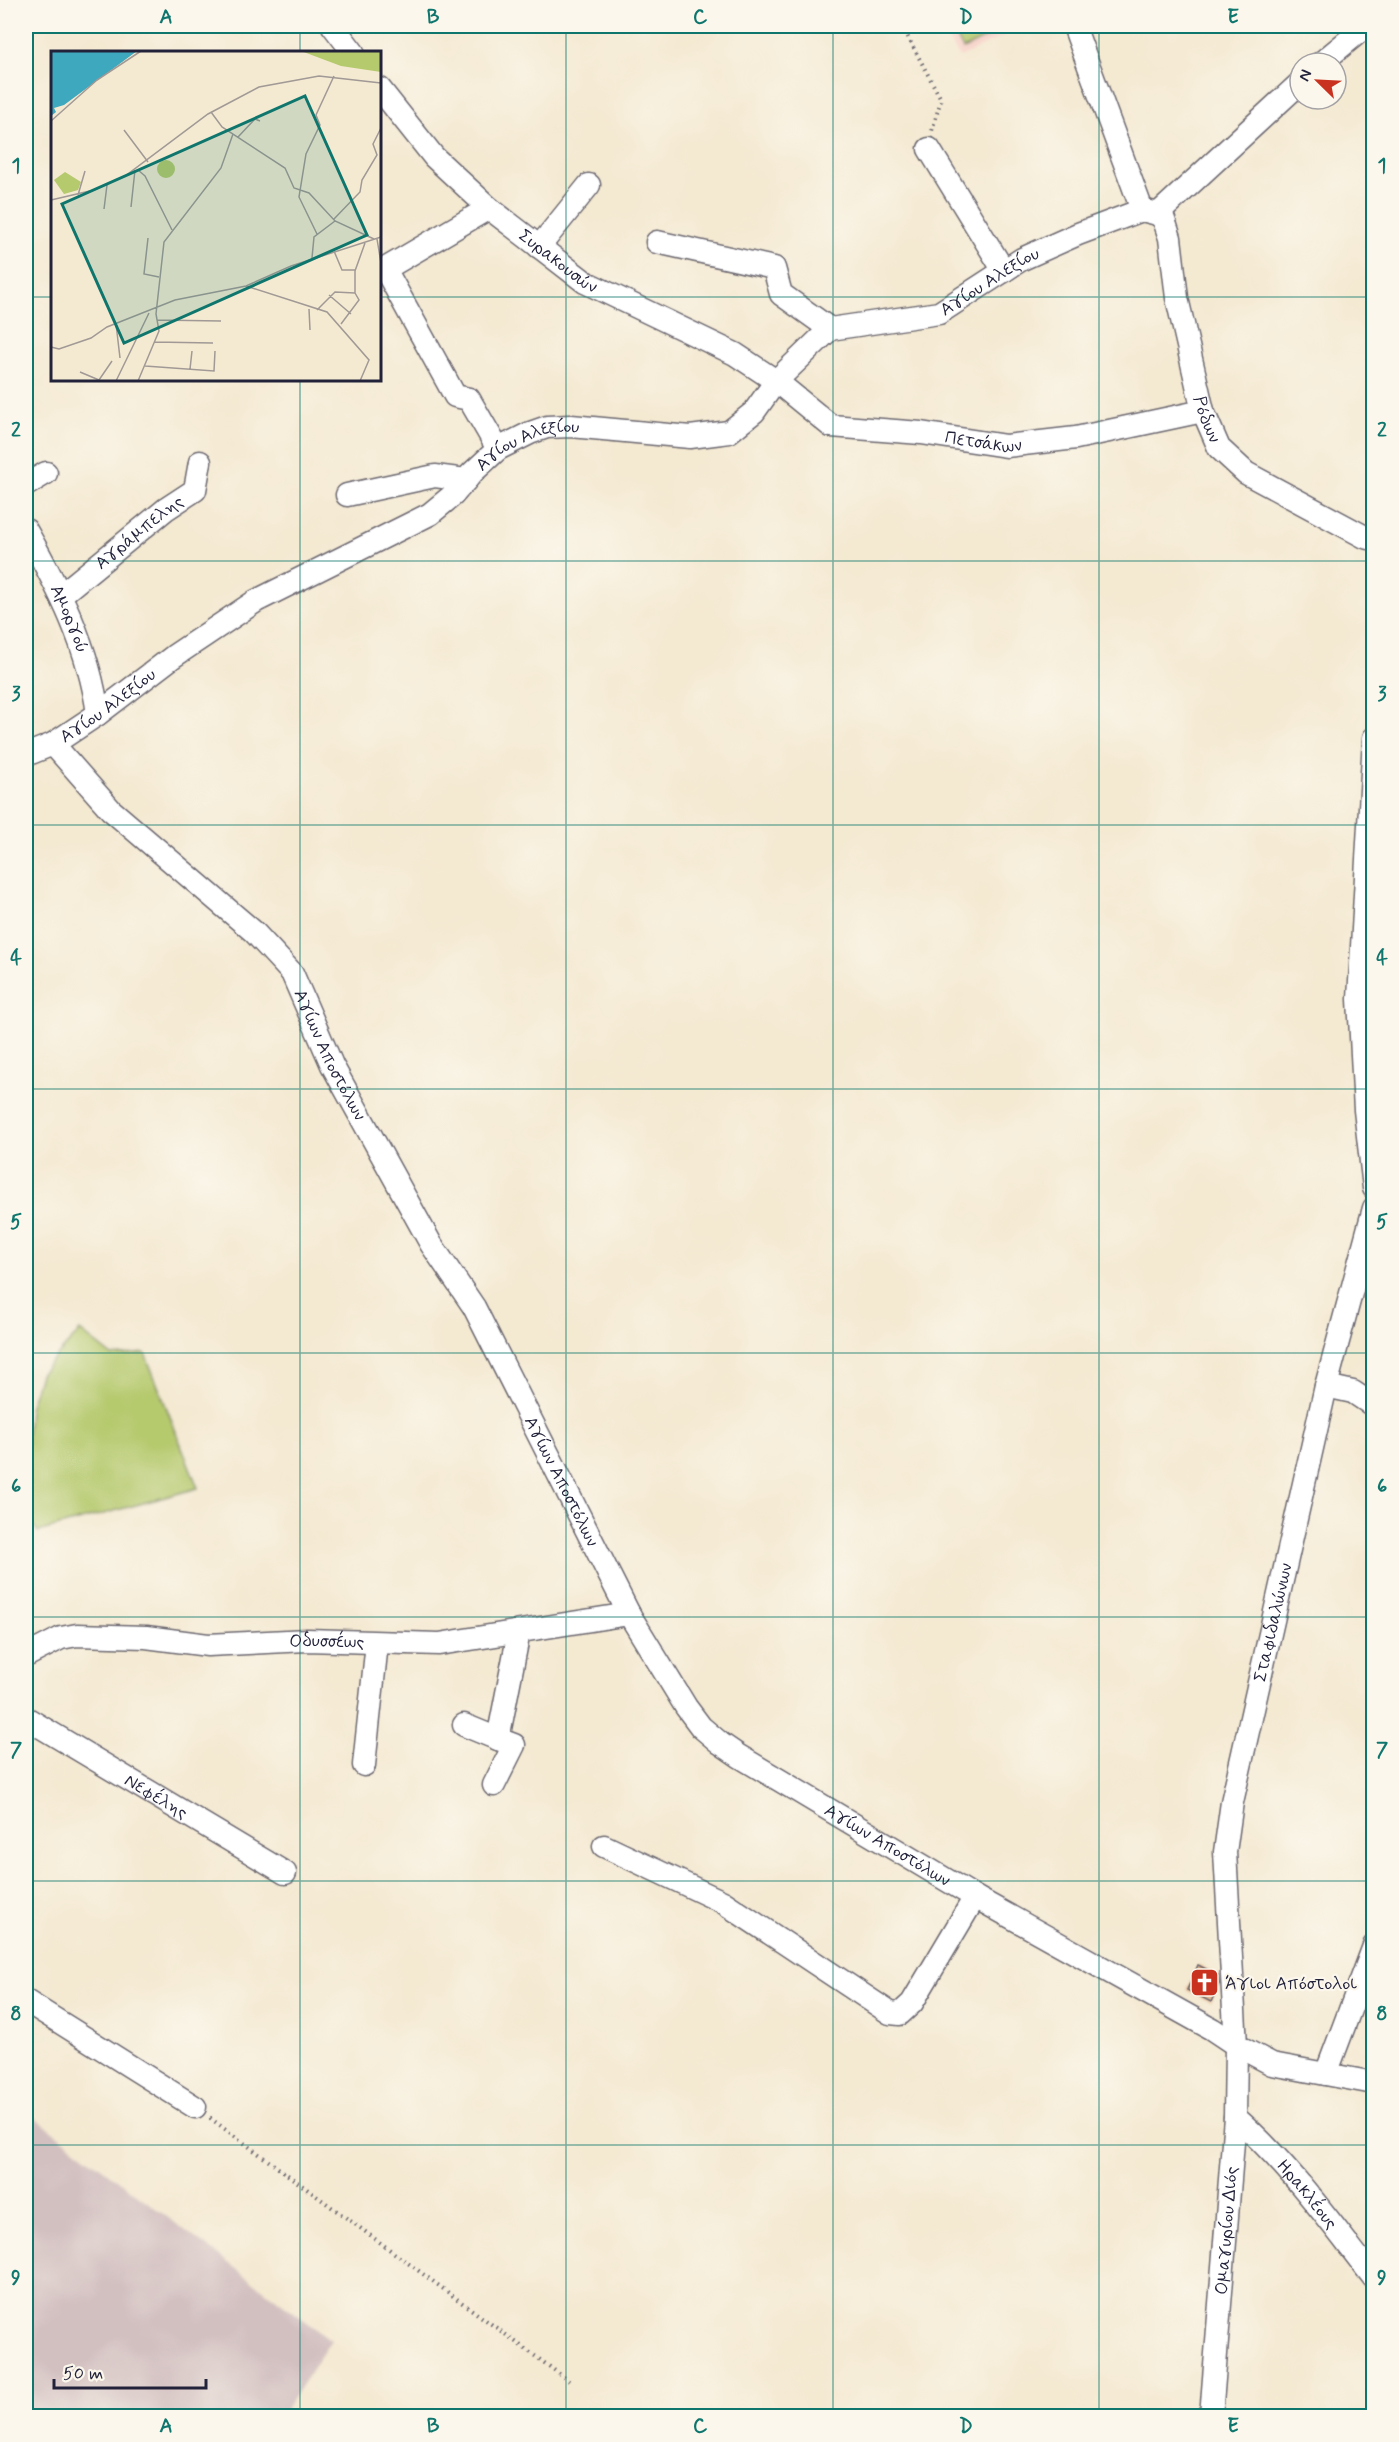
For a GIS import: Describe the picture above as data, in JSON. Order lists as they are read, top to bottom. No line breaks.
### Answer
{"streets":{"street":["Συρακουσών","Αγίου Αλεξίου","Ρόδων","Πετσάκων","Αγράμπελης","Αμοργού","Αγίων Αποστόλων","Σταφιδαλώνων","Οδυσσέως","Νεφέλης","Ηρακλέους","Ομαγυρίου Διός"]},"crossings":[["Συρακουσών","Αγίου Αλεξίου"],["Συρακουσών","Πετσάκων"],["Αγίου Αλεξίου","Ρόδων"],["Αγίου Αλεξίου","Πετσάκων"],["Αγίου Αλεξίου","Αμοργού"],["Αγίου Αλεξίου","Αγίων Αποστόλων"],["Ρόδων","Πετσάκων"],["Αγράμπελης","Αμοργού"],["Αγίων Αποστόλων","Σταφιδαλώνων"],["Αγίων Αποστόλων","Οδυσσέως"],["Αγίων Αποστόλων","Ομαγυρίου Διός"],["Σταφιδαλώνων","Ομαγυρίου Διός"],["Ηρακλέους","Ομαγυρίου Διός"]],"places":{"church":["Άγιοι Απόστολοι"]},"scale_bar":"50 m","north":"top left","grid":{"columns":["A","B","C","D","E"],"rows":["1","2","3","4","5","6","7","8","9"]}}
